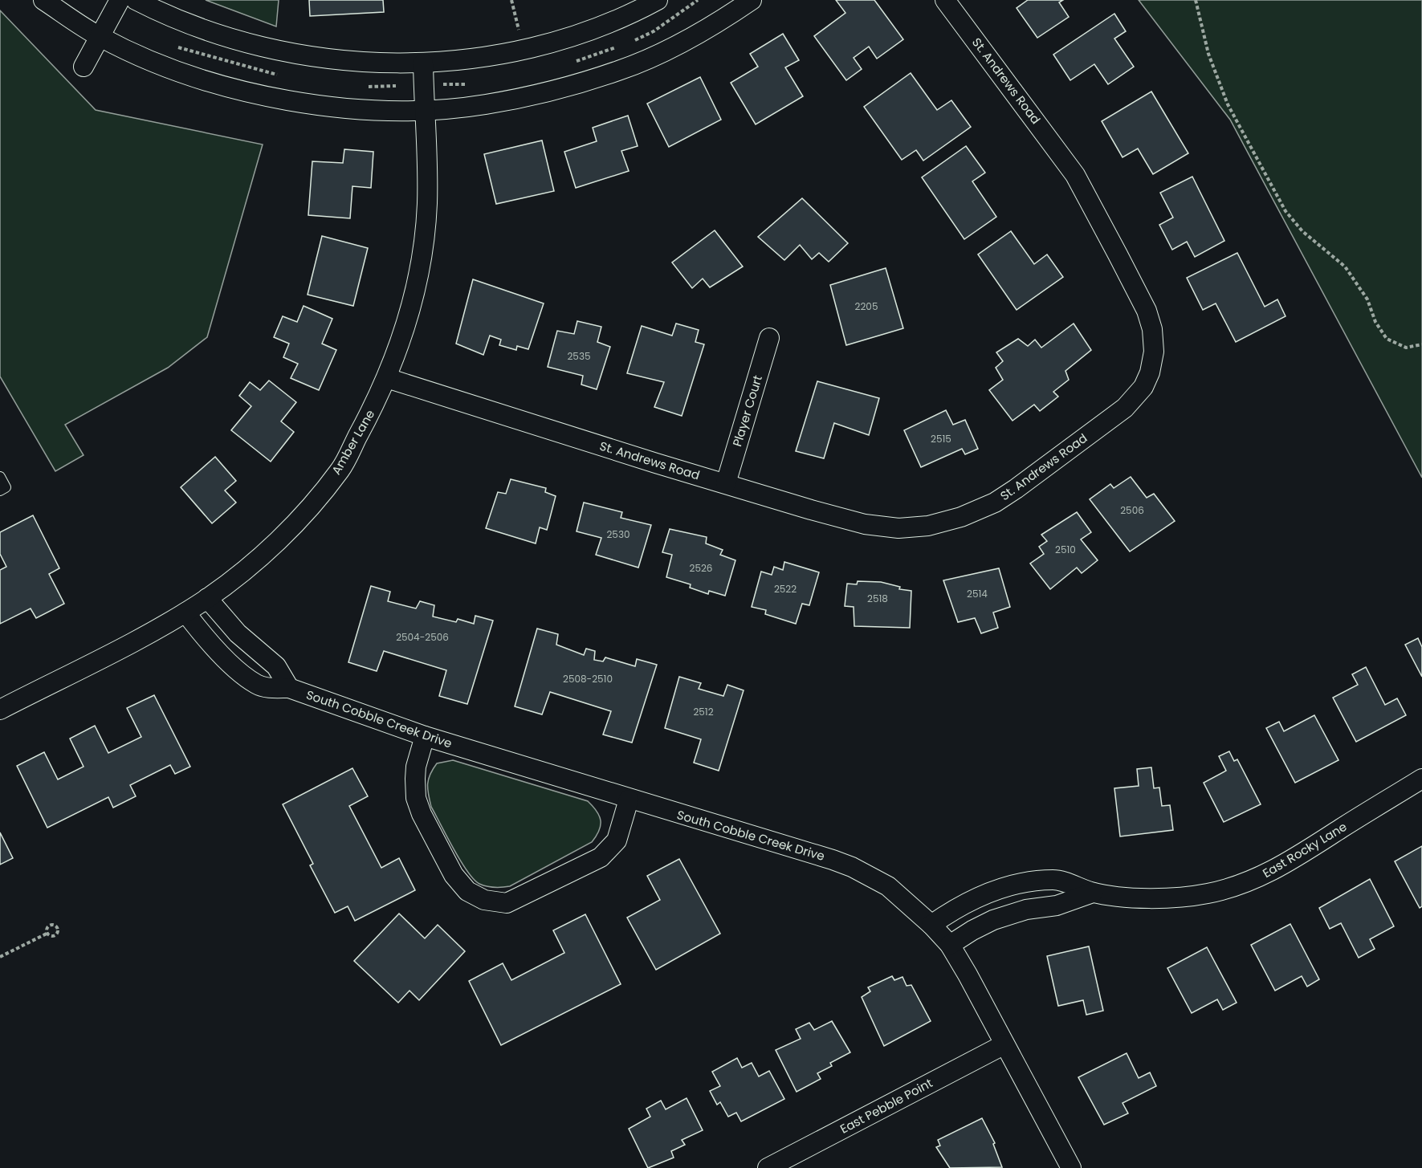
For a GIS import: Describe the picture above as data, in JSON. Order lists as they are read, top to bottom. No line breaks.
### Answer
{"streets":{"street":["St. Andrews Road","Player Court","Amber Lane","South Cobble Creek Drive","East Rocky Lane","East Pebble Point"]},"crossings":[["St. Andrews Road","Player Court"],["St. Andrews Road","Amber Lane"],["Amber Lane","South Cobble Creek Drive"],["South Cobble Creek Drive","East Rocky Lane"],["South Cobble Creek Drive","East Pebble Point"]],"house_numbers":["2205","2535","2515","2506","2530","2510","2526","2522","2514","2518","2504-2506","2508-2510","2512"]}
